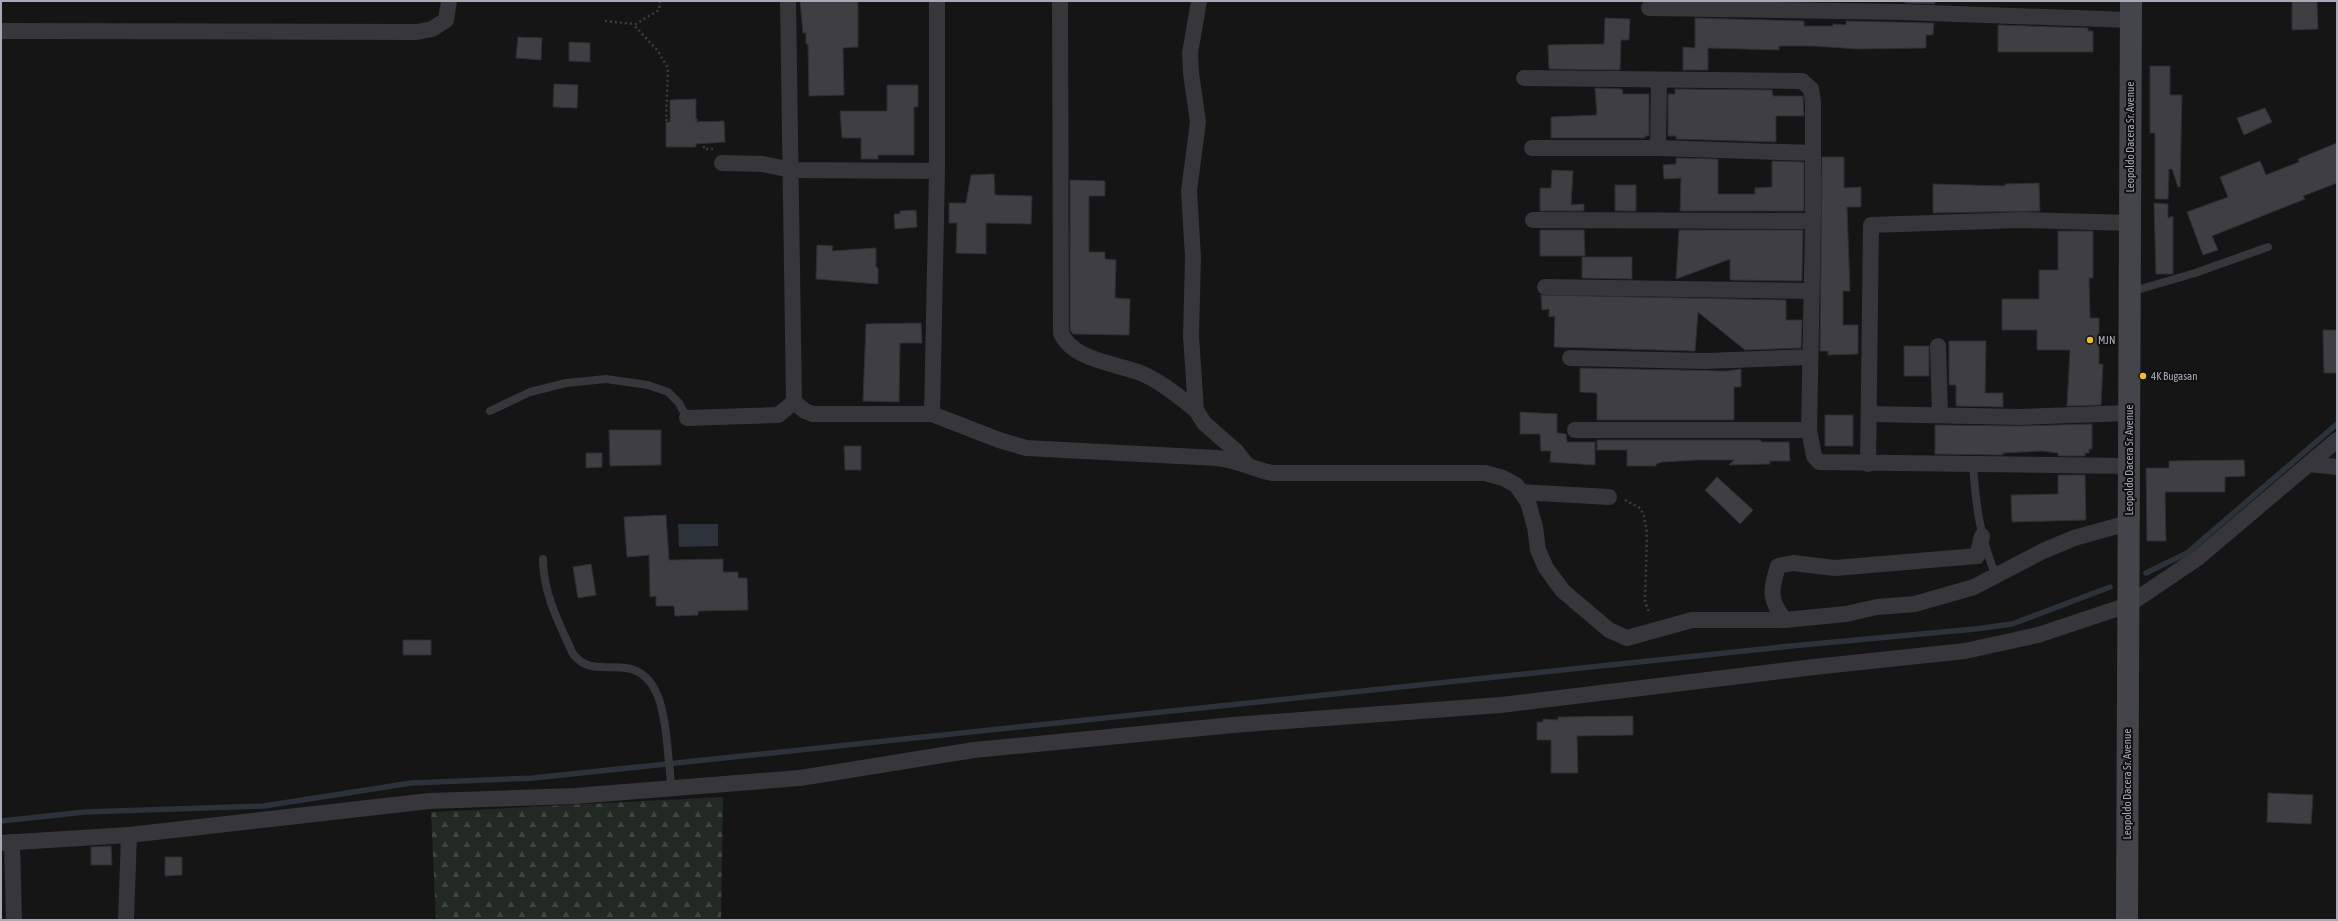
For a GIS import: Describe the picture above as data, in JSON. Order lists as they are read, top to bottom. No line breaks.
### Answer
{"streets":{"main road":["Leopoldo Dacera Sr. Avenue"]},"places":["MJN","4K Bugasan"]}
